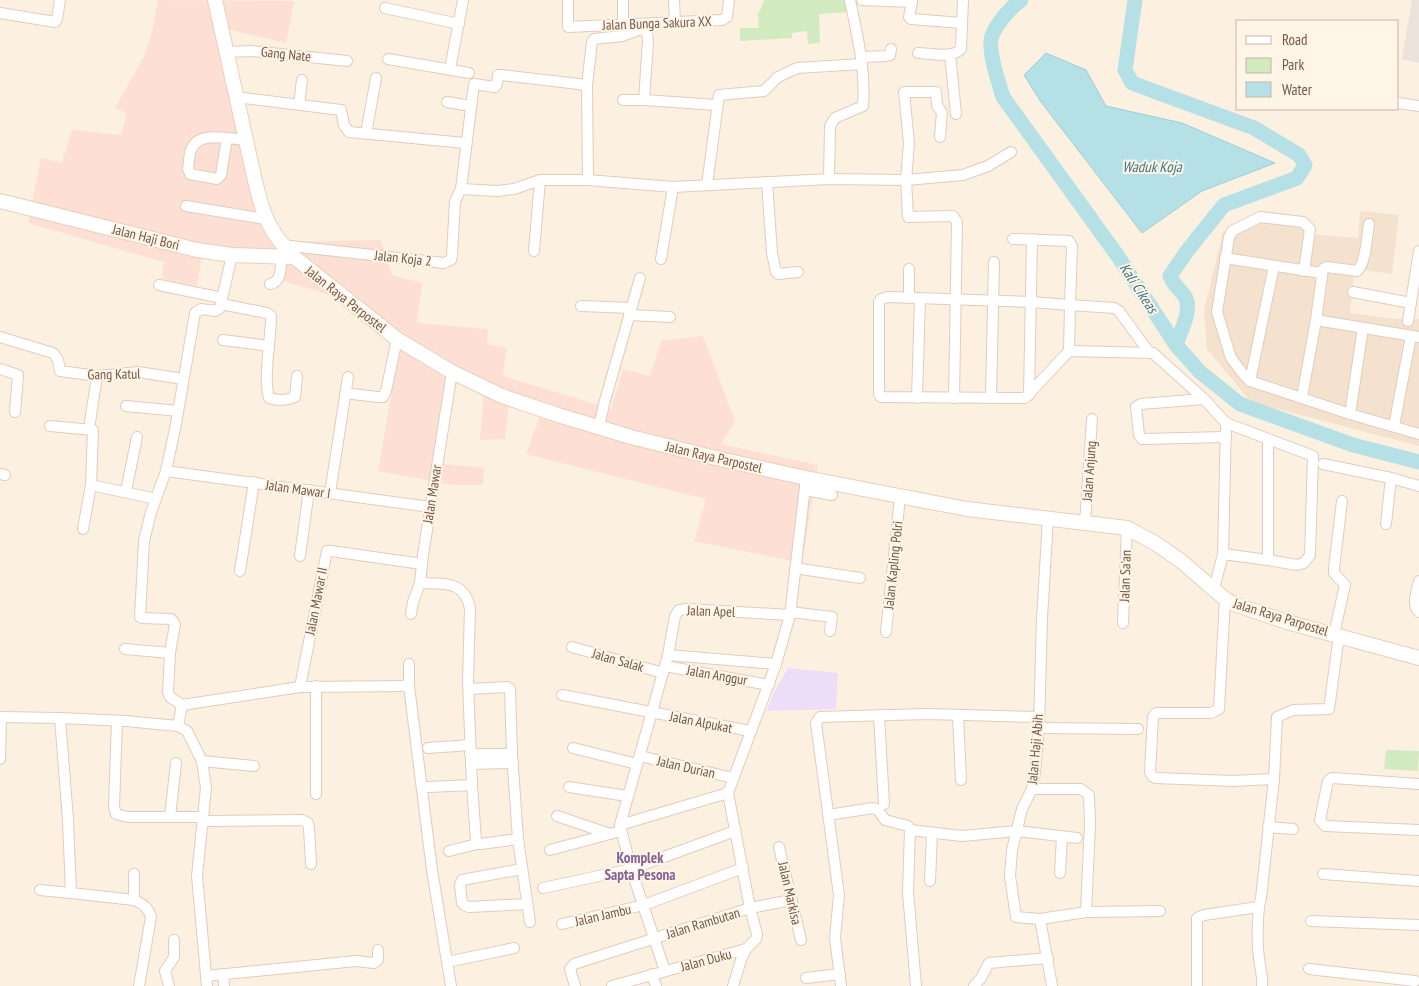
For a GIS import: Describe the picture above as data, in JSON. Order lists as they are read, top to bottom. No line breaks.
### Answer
{"streets":{"main road":["Jalan Haji Bori","Jalan Raya Parpostel"],"street":["Jalan Bunga Sakura XX","Gang Nate","Jalan Koja 2","Gang Katul","Jalan Anjung","Jalan Mawar I","Jalan Mawar","Jalan Kapling Polri","Jalan Sa'an","Jalan Mawar II","Jalan Apel","Jalan Salak","Jalan Anggur","Jalan Alpukat","Jalan Haji Abih","Jalan Durian","Jalan Markisa","Jalan Jambu","Jalan Rambutan","Jalan Duku"]},"crossings":[["Gang Nate","Jalan Raya Parpostel"],["Jalan Haji Bori","Jalan Koja 2"],["Jalan Haji Bori","Jalan Raya Parpostel"],["Jalan Koja 2","Jalan Raya Parpostel"],["Jalan Raya Parpostel","Jalan Anjung"],["Jalan Raya Parpostel","Jalan Mawar"],["Jalan Raya Parpostel","Jalan Kapling Polri"],["Jalan Raya Parpostel","Jalan Sa'an"],["Jalan Raya Parpostel","Jalan Haji Abih"],["Jalan Mawar I","Jalan Mawar"],["Jalan Mawar","Jalan Mawar II"],["Jalan Salak","Jalan Anggur"],["Jalan Markisa","Jalan Rambutan"]],"districts":["Komplek Sapta Pesona"],"water":["Waduk Koja","Kali Cikeas"],"legend":["Road","Park","Water"]}
